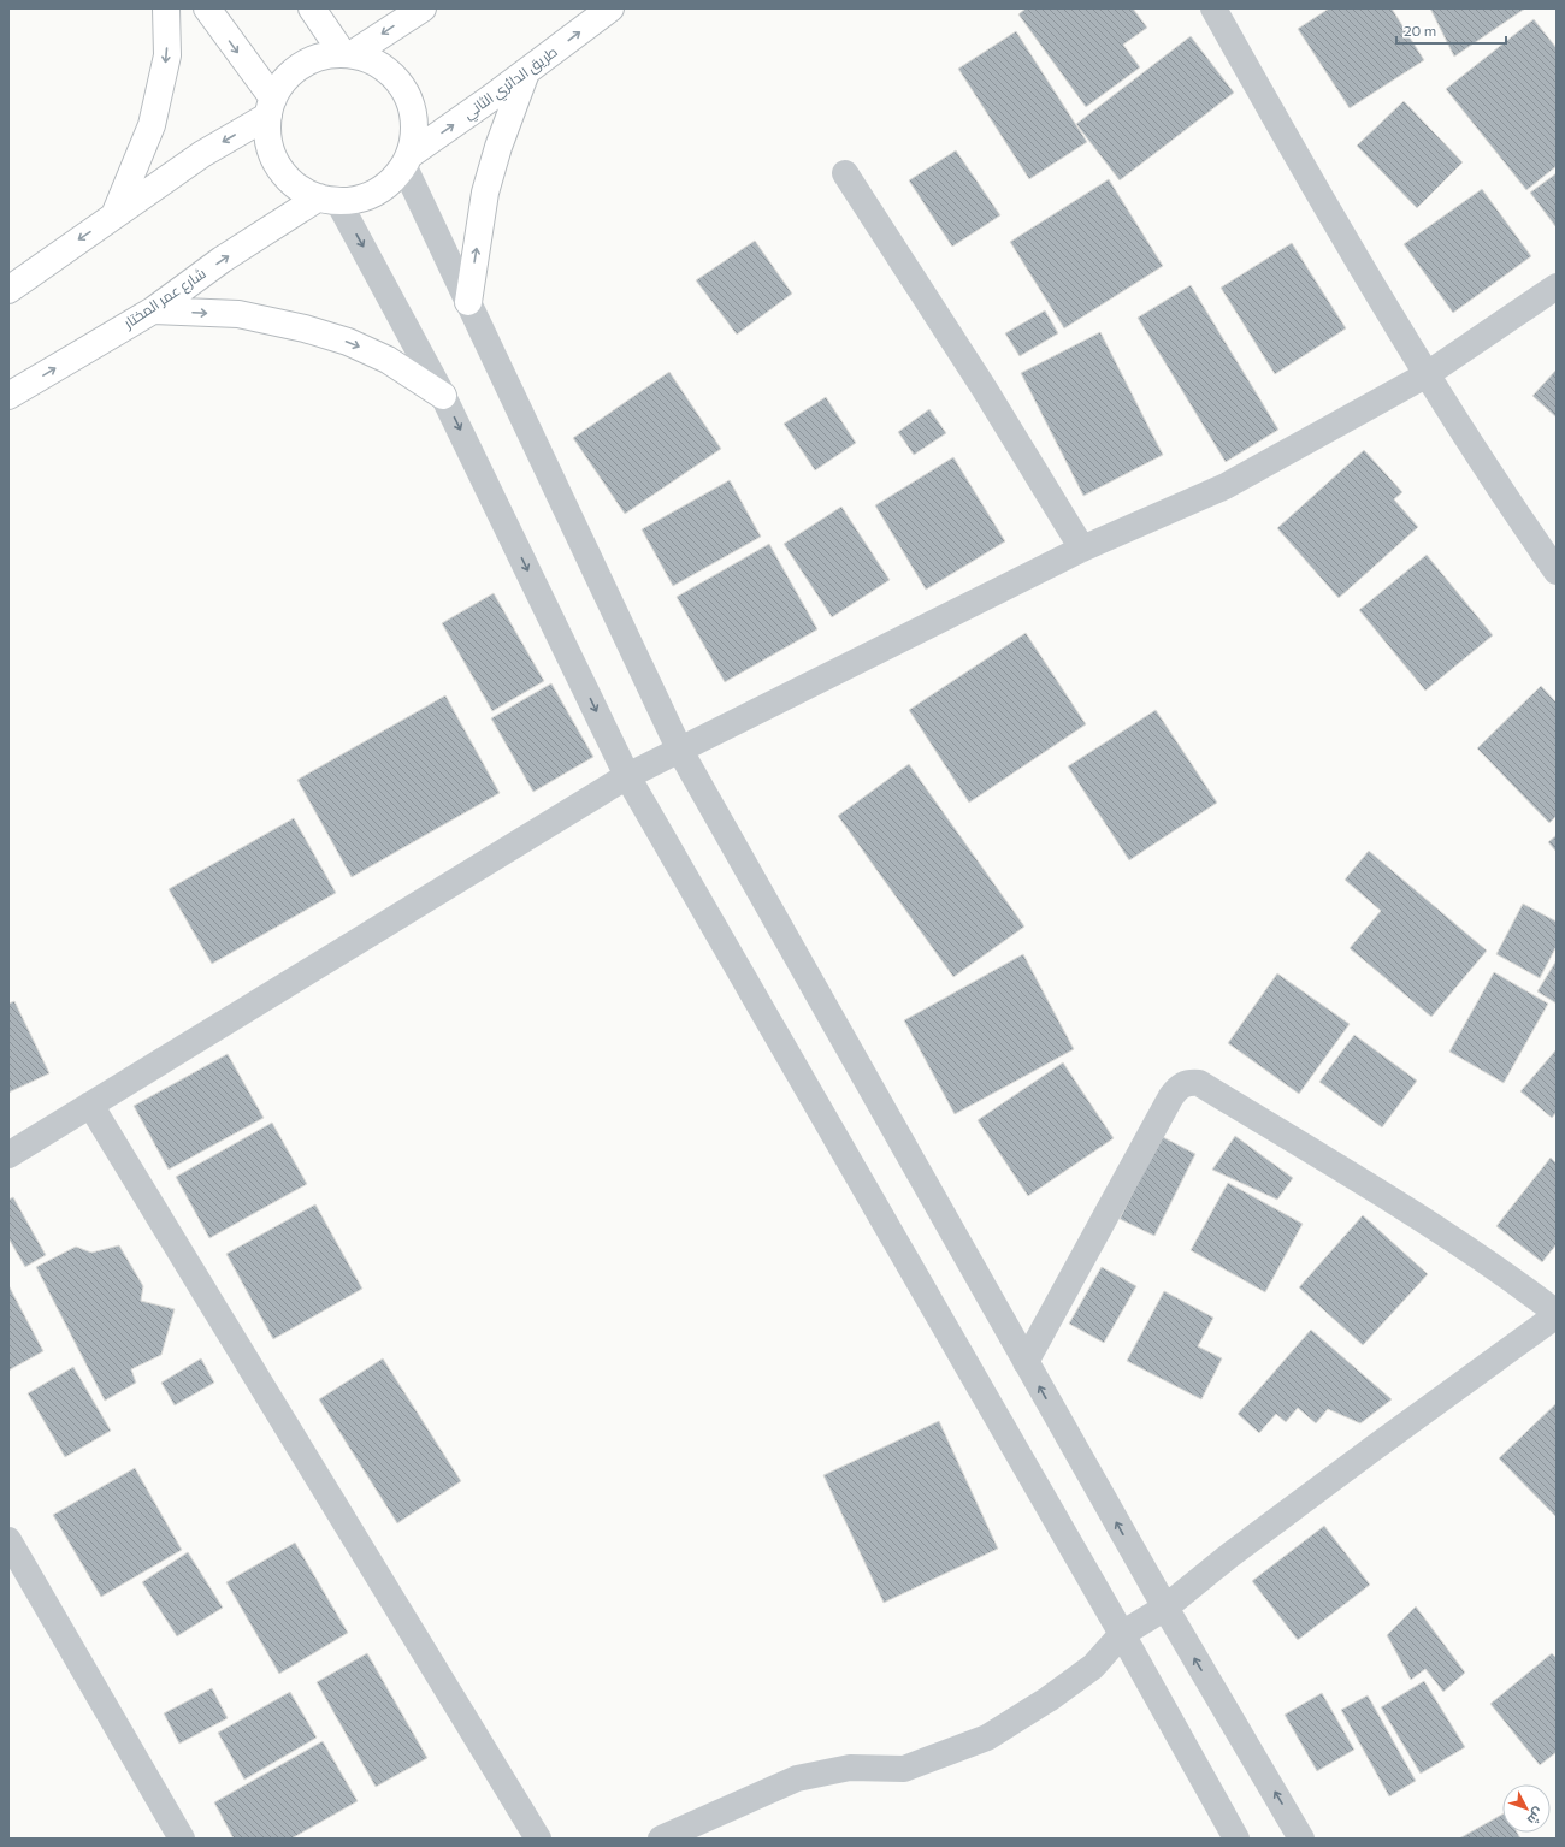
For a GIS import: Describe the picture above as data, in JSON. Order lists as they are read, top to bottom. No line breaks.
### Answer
{"streets":{"main road":["طريق الدائري الثاني","شارع عمر المختار"]},"crossings":[["طريق الدائري الثاني","شارع عمر المختار"]],"scale_bar":"20 m","north":"bottom right"}
